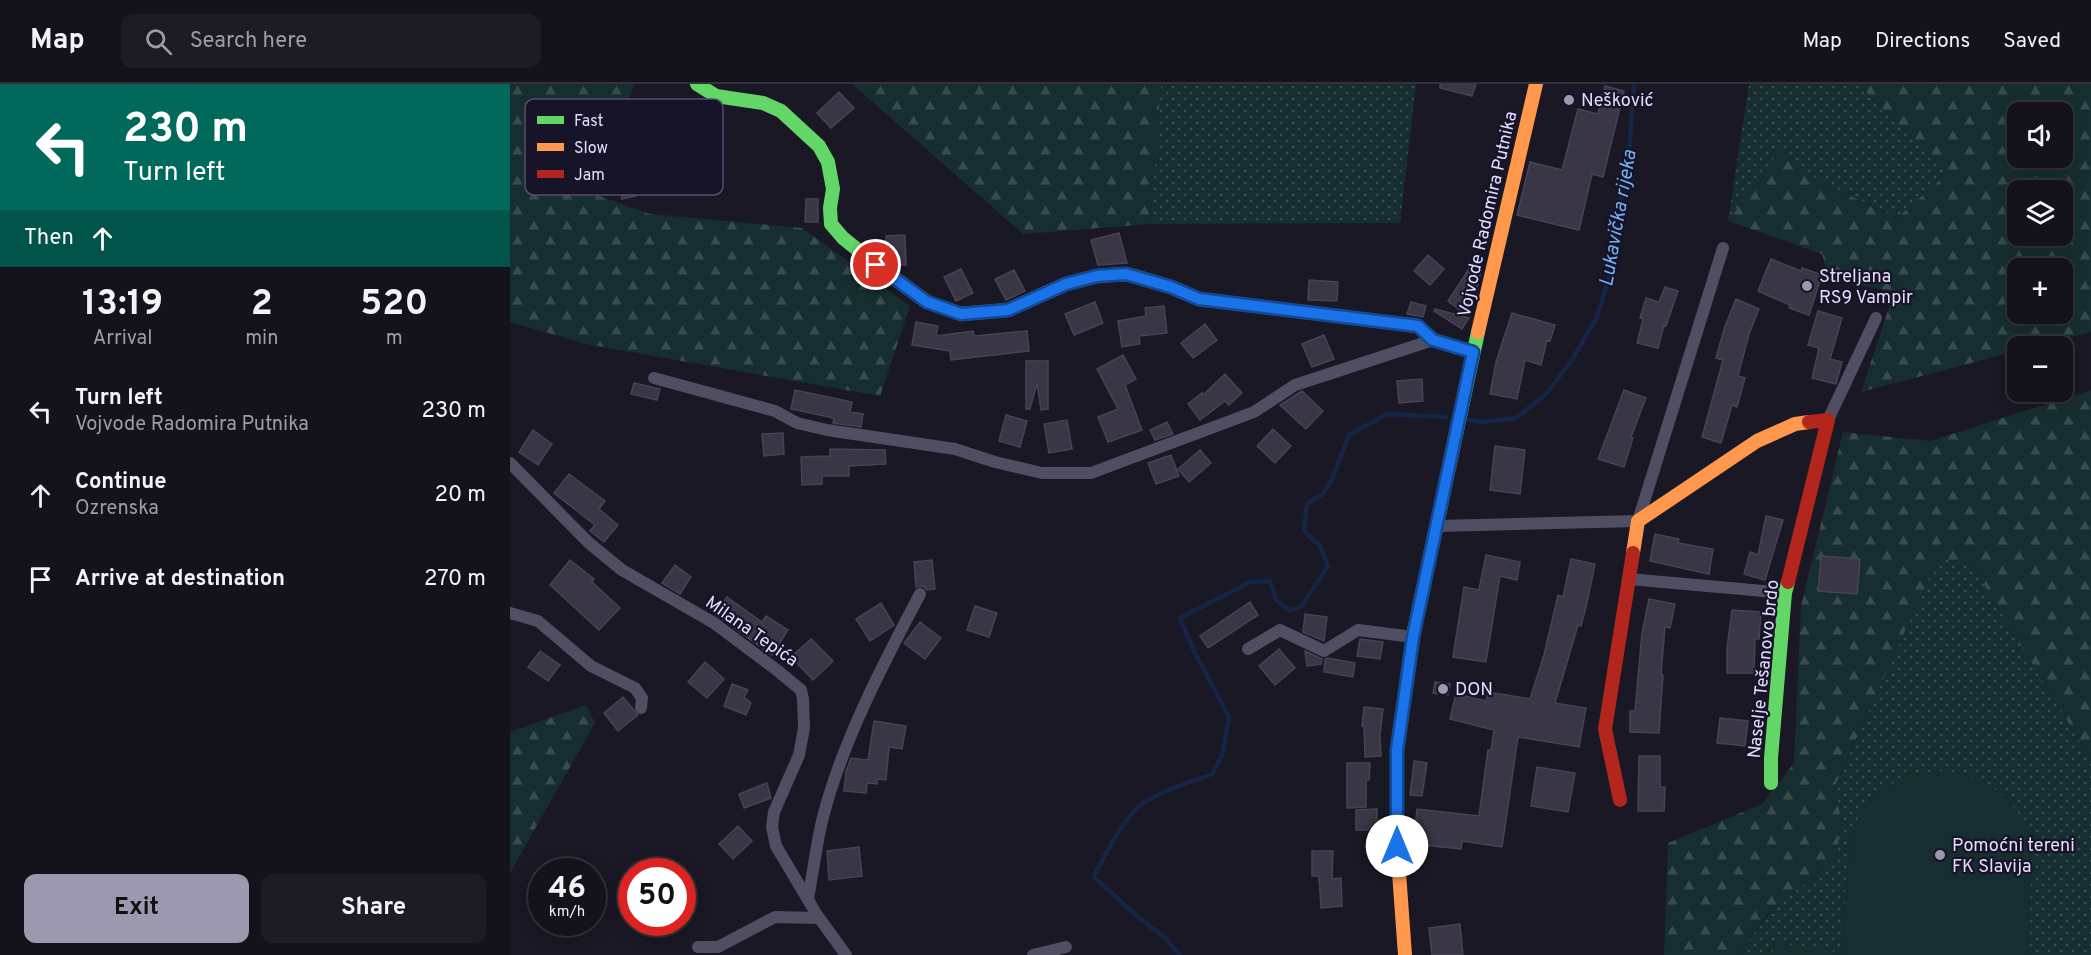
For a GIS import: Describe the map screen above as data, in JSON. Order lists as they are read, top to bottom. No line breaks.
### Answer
{"streets":{"street":["Vojvode Radomira Putnika","Milana Tepića","Naselje Tešanovo brdo"]},"water":["Lukavička rijeka"],"places":["Nešković","Streljana RS9 Vampir","DON","Pomoćni tereni FK Slavija"],"legend":["Fast","Slow","Jam"],"page":{"header":"Map","search":"Search here","nav":["Map","Directions","Saved"],"turn":["230 m","Turn left"],"map_buttons":["+","−"],"then":"Then","eta":["13:19","Arrival","2","min","520","m"],"list":[{"name":"Turn left","note":"Vojvode Radomira Putnika","value":"230 m"},{"name":"Continue","note":"Ozrenska","value":"20 m"},{"name":"Arrive at destination","value":"270 m"}],"speed":"46 km/h","limit":"50","buttons":["Exit","Share"]}}
